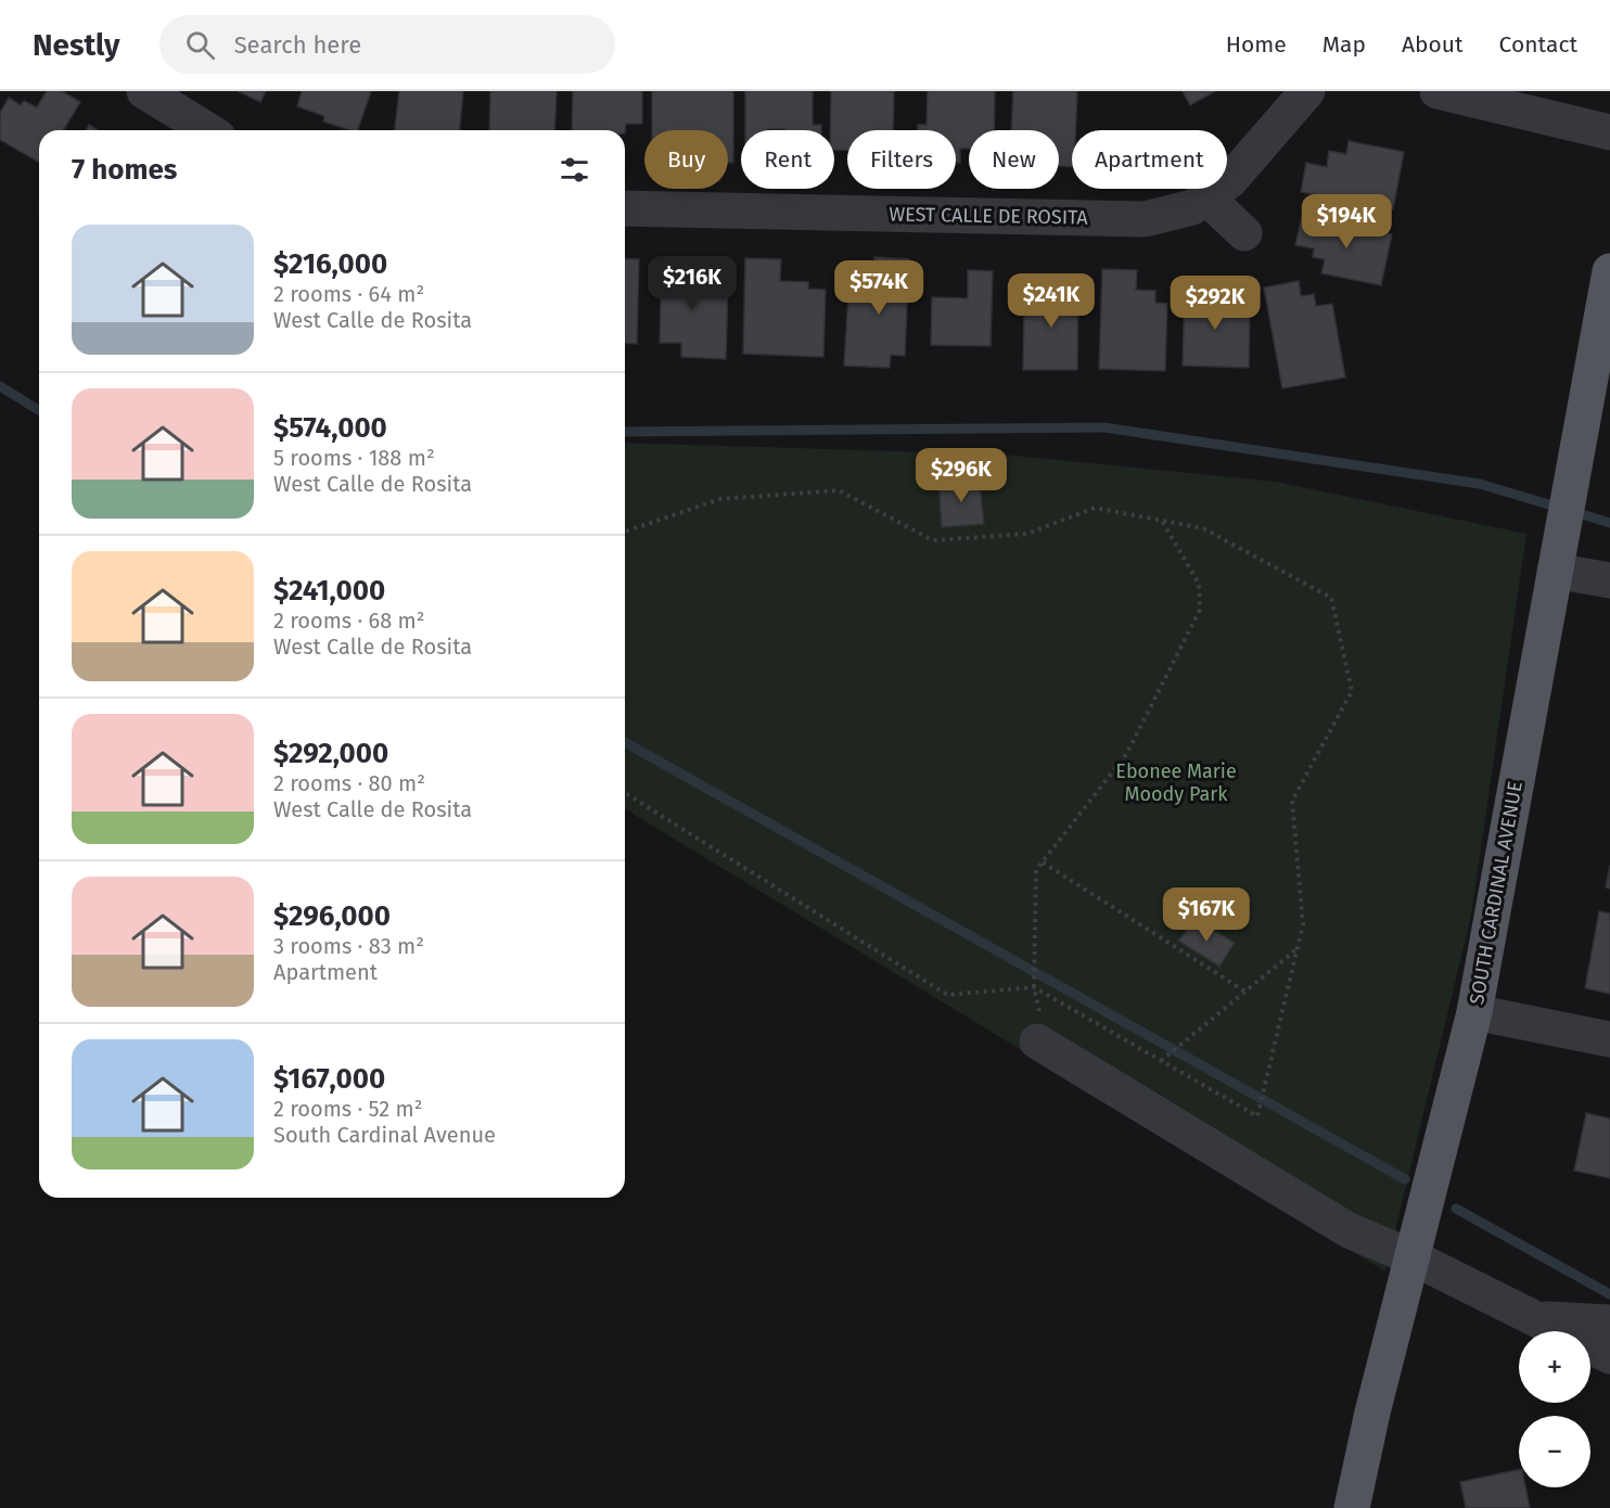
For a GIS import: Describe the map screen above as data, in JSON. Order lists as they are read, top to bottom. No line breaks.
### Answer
{"streets":{"main road":["SOUTH CARDINAL AVENUE"],"street":["WEST CALLE DE ROSITA"]},"parks":["Ebonee Marie Moody Park"],"page":{"header":"Nestly","search":"Search here","nav":["Home","Map","About","Contact"],"chip":["Buy","Rent","Filters","New","Apartment"],"heading":"7 homes","price":["$194K","$216K","$574K","$241K","$292K","$296K","$167K"],"list":[{"name":"$216,000","note":"2 rooms · 64 m² · West Calle de Rosita"},{"name":"$574,000","note":"5 rooms · 188 m² · West Calle de Rosita"},{"name":"$241,000","note":"2 rooms · 68 m² · West Calle de Rosita"},{"name":"$292,000","note":"2 rooms · 80 m² · West Calle de Rosita"},{"name":"$296,000","note":"3 rooms · 83 m² · Apartment"},{"name":"$167,000","note":"2 rooms · 52 m² · South Cardinal Avenue"}],"map_buttons":["+","−"]}}
